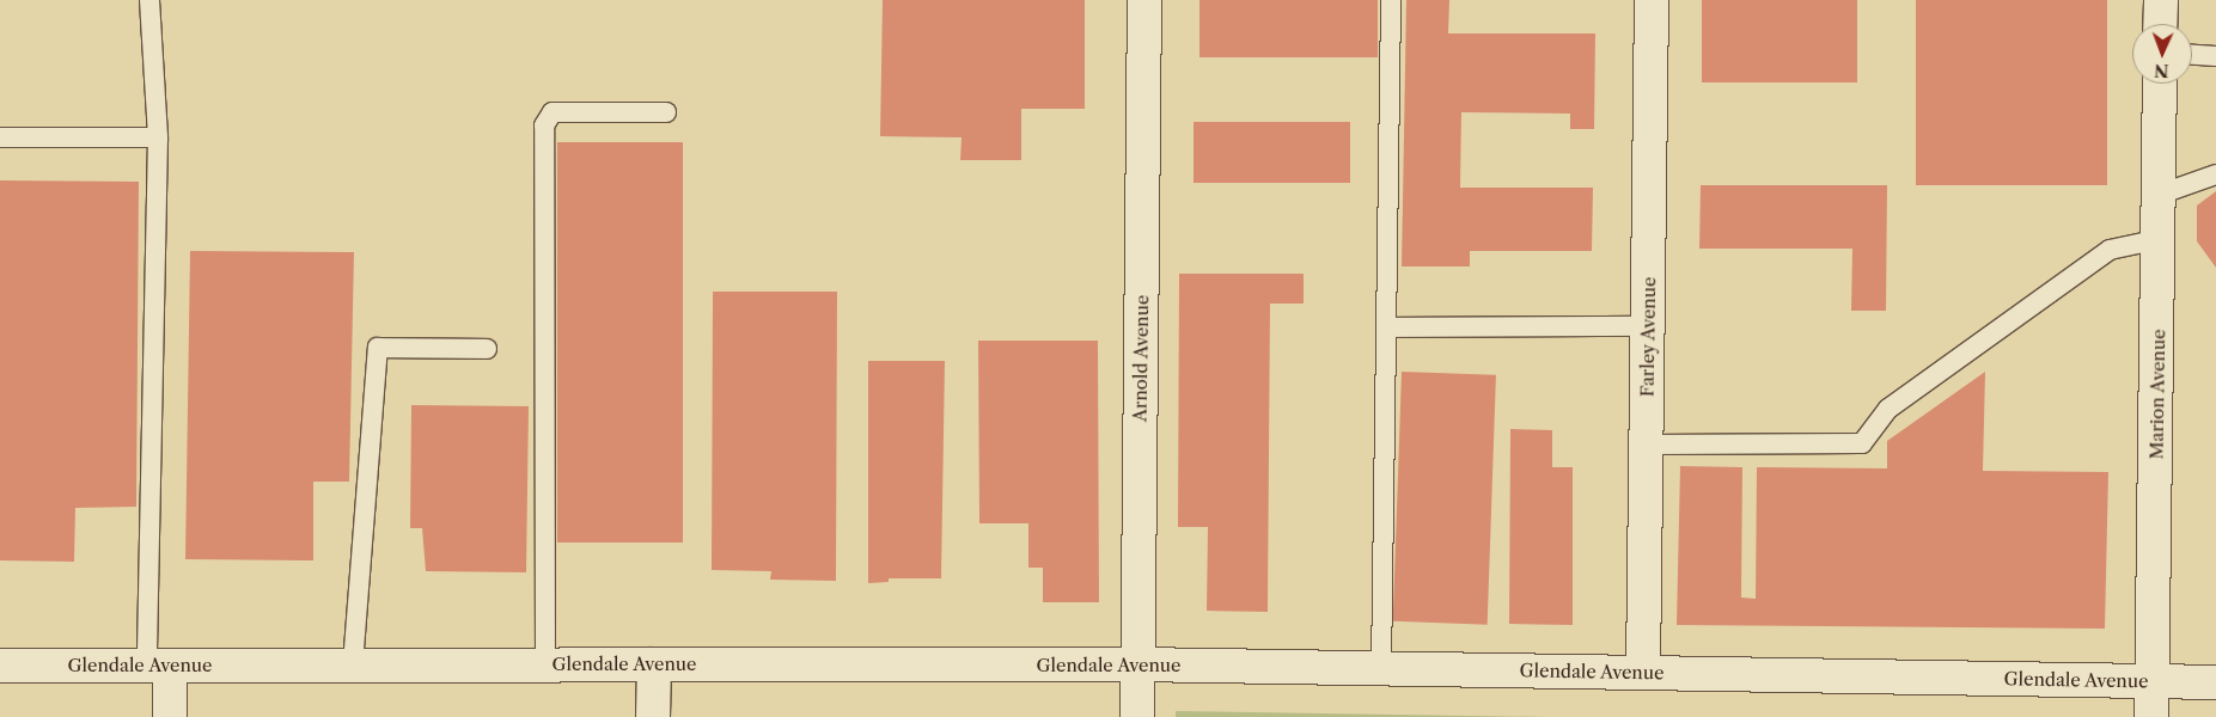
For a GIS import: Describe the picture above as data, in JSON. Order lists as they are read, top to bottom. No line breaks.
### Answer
{"streets":{"street":["Farley Avenue","Arnold Avenue","Marion Avenue","Glendale Avenue"]},"crossings":[["Farley Avenue","Glendale Avenue"],["Arnold Avenue","Glendale Avenue"],["Marion Avenue","Glendale Avenue"]],"north":"bottom"}
